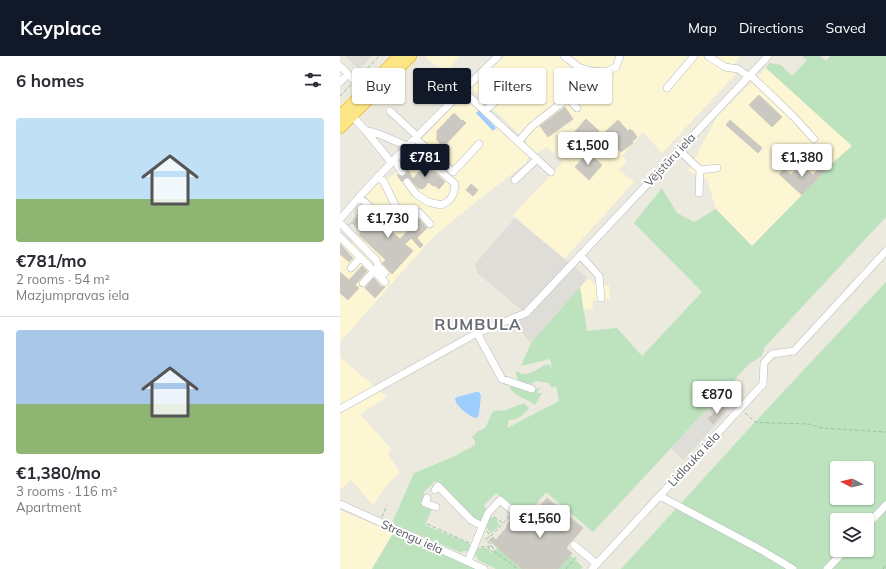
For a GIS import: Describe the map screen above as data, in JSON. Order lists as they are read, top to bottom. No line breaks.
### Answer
{"streets":{"street":["Vējstūru iela","Lidlauka iela","Strengu iela"]},"districts":["RUMBULA"],"north":"left","page":{"header":"Keyplace","nav":["Map","Directions","Saved"],"heading":"6 homes","chip":["Buy","Rent","Filters","New"],"list":[{"name":"€781/mo","note":"2 rooms · 54 m² · Mazjumpravas iela"},{"name":"€1,380/mo","note":"3 rooms · 116 m² · Apartment"}],"price":["€1,500","€781","€1,380","€1,730","€870","€1,560"]}}
